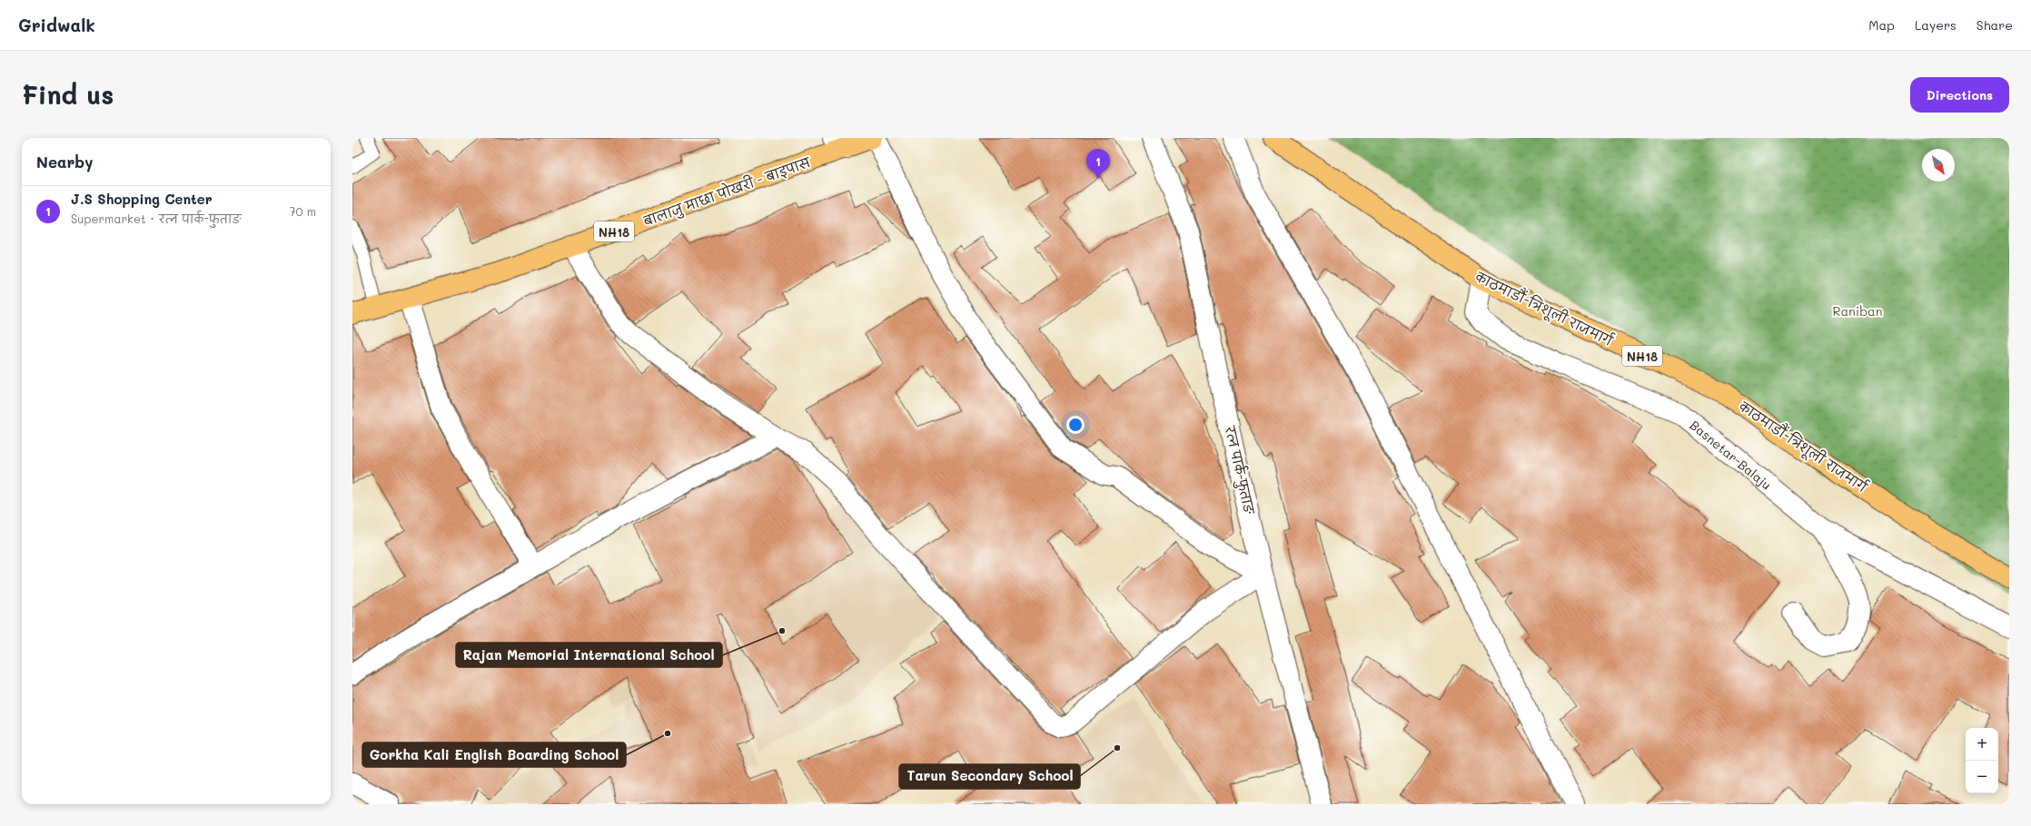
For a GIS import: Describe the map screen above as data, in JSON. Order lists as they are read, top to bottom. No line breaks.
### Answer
{"streets":{"main road":["बालाजु माछा पोखरी - बाइपास","NH18","काठमाडौं-त्रिशूली राजमार्ग"],"street":["Basnetar-Balaju","रत्न पार्क-फुताङ"]},"crossings":[["काठमाडौं-त्रिशूली राजमार्ग","Basnetar-Balaju"]],"parks":["Raniban"],"places":["Rajan Memorial International School","Gorkha Kali English Boarding School","Tarun Secondary School"],"north":"bottom right","page":{"header":"Gridwalk","nav":["Map","Layers","Share"],"buttons":"Directions","title":"Find us","heading":"Nearby","pins":"1","list":[{"mark":"1","name":"J.S Shopping Center","note":"Supermarket · रत्न पार्क-फुताङ","value":"70 m"}],"map_buttons":["+","−"]}}
